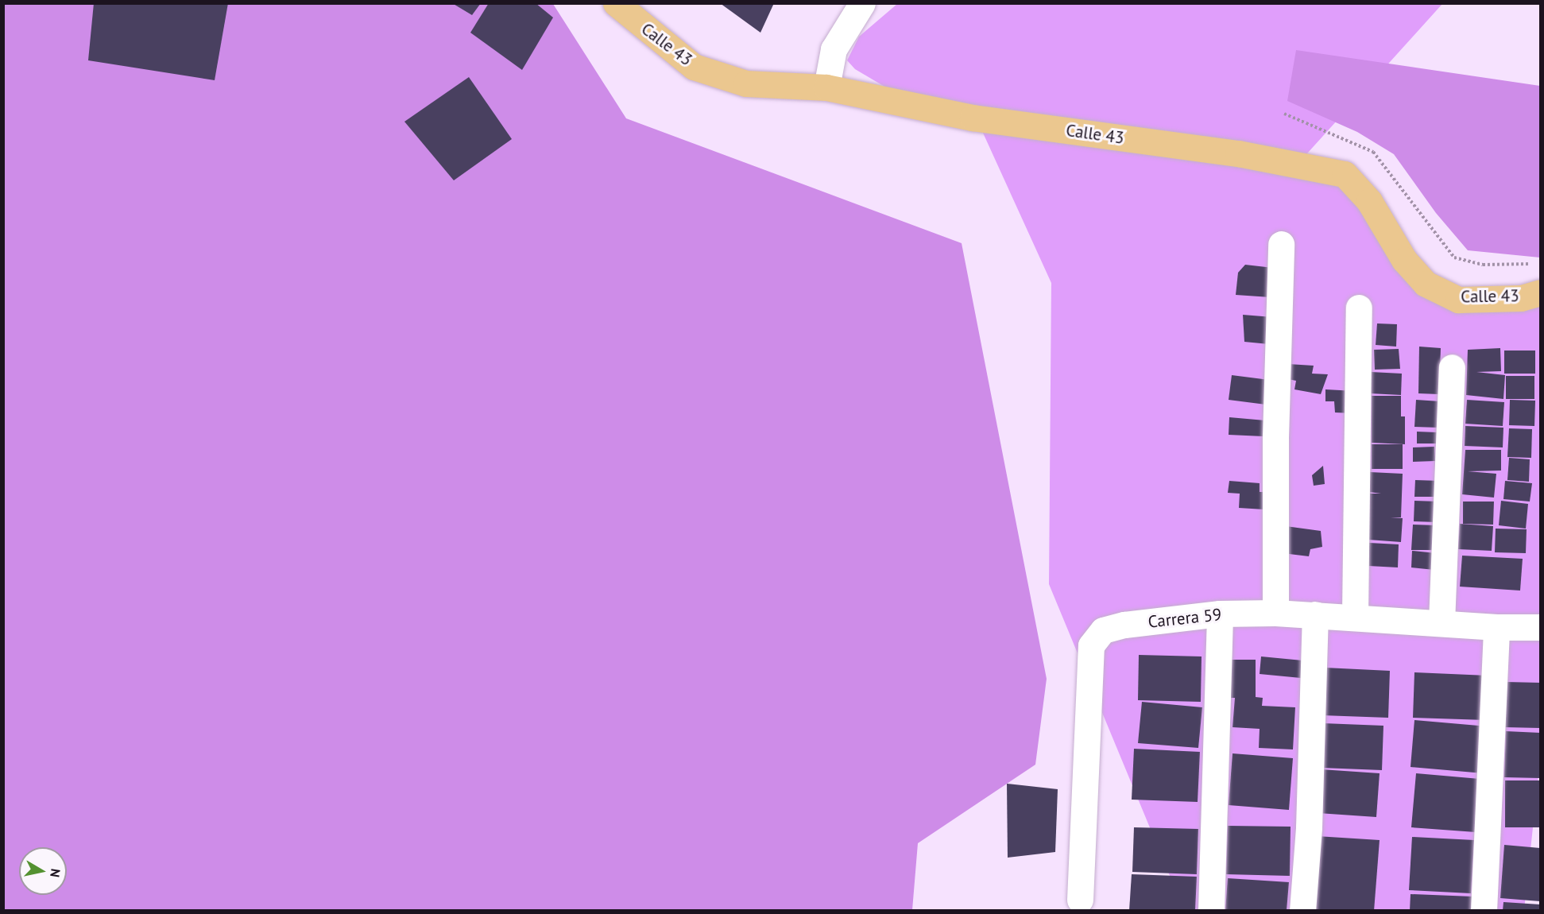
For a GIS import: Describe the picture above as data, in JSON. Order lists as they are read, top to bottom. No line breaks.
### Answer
{"streets":{"main road":["Calle 43"],"street":["Carrera 59"]},"north":"right"}
